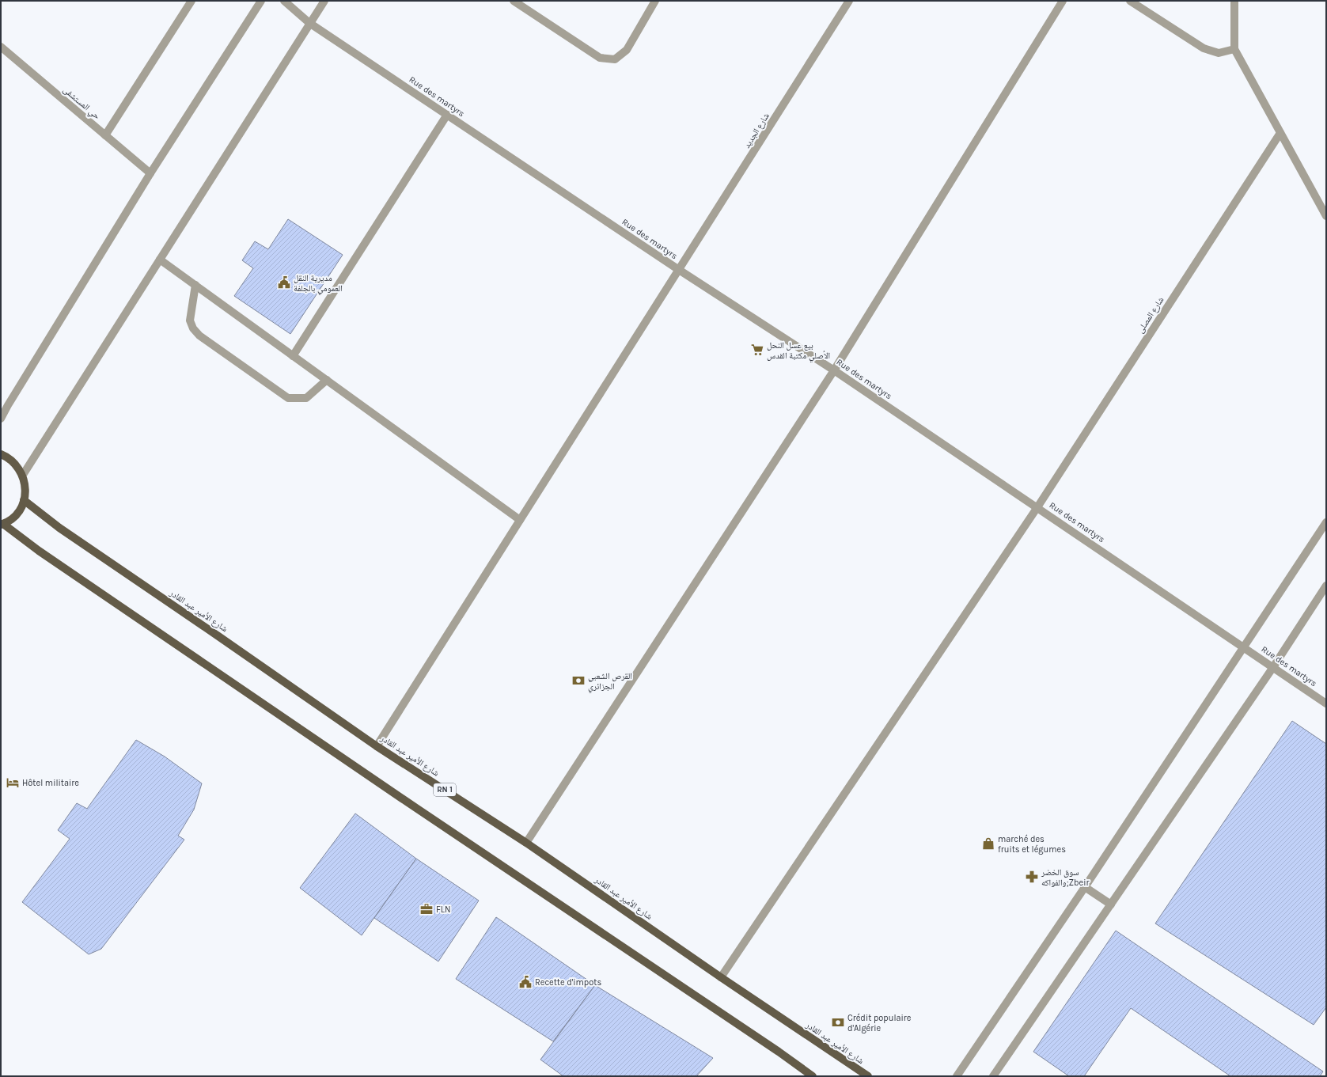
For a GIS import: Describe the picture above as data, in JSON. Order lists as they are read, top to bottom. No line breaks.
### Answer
{"streets":{"main road":["شارع الأمير عبد القادر","RN 1"],"street":["Rue des martyrs","حي المستشفى","شارع الجديد","شارع المصلى"]},"crossings":[["Rue des martyrs","شارع الجديد"],["Rue des martyrs","شارع المصلى"],["شارع الجديد","شارع الأمير عبد القادر"],["شارع المصلى","شارع الأمير عبد القادر"]],"places":{"public building":["مديرية النقل العمومي بالجلفة","Recette d'impots"],"supermarket":["بيع عسل النحل الأصلي مكتبة القدس"],"bank":["القرص الشعبي الجزائري","Crédit populaire d'Algérie"],"hotel":["Hôtel militaire"],"shop":["marché des fruits et légumes"],"pharmacy":["سوق الخضر والفواكه;Zbeir"],"office":["FLN"]}}
